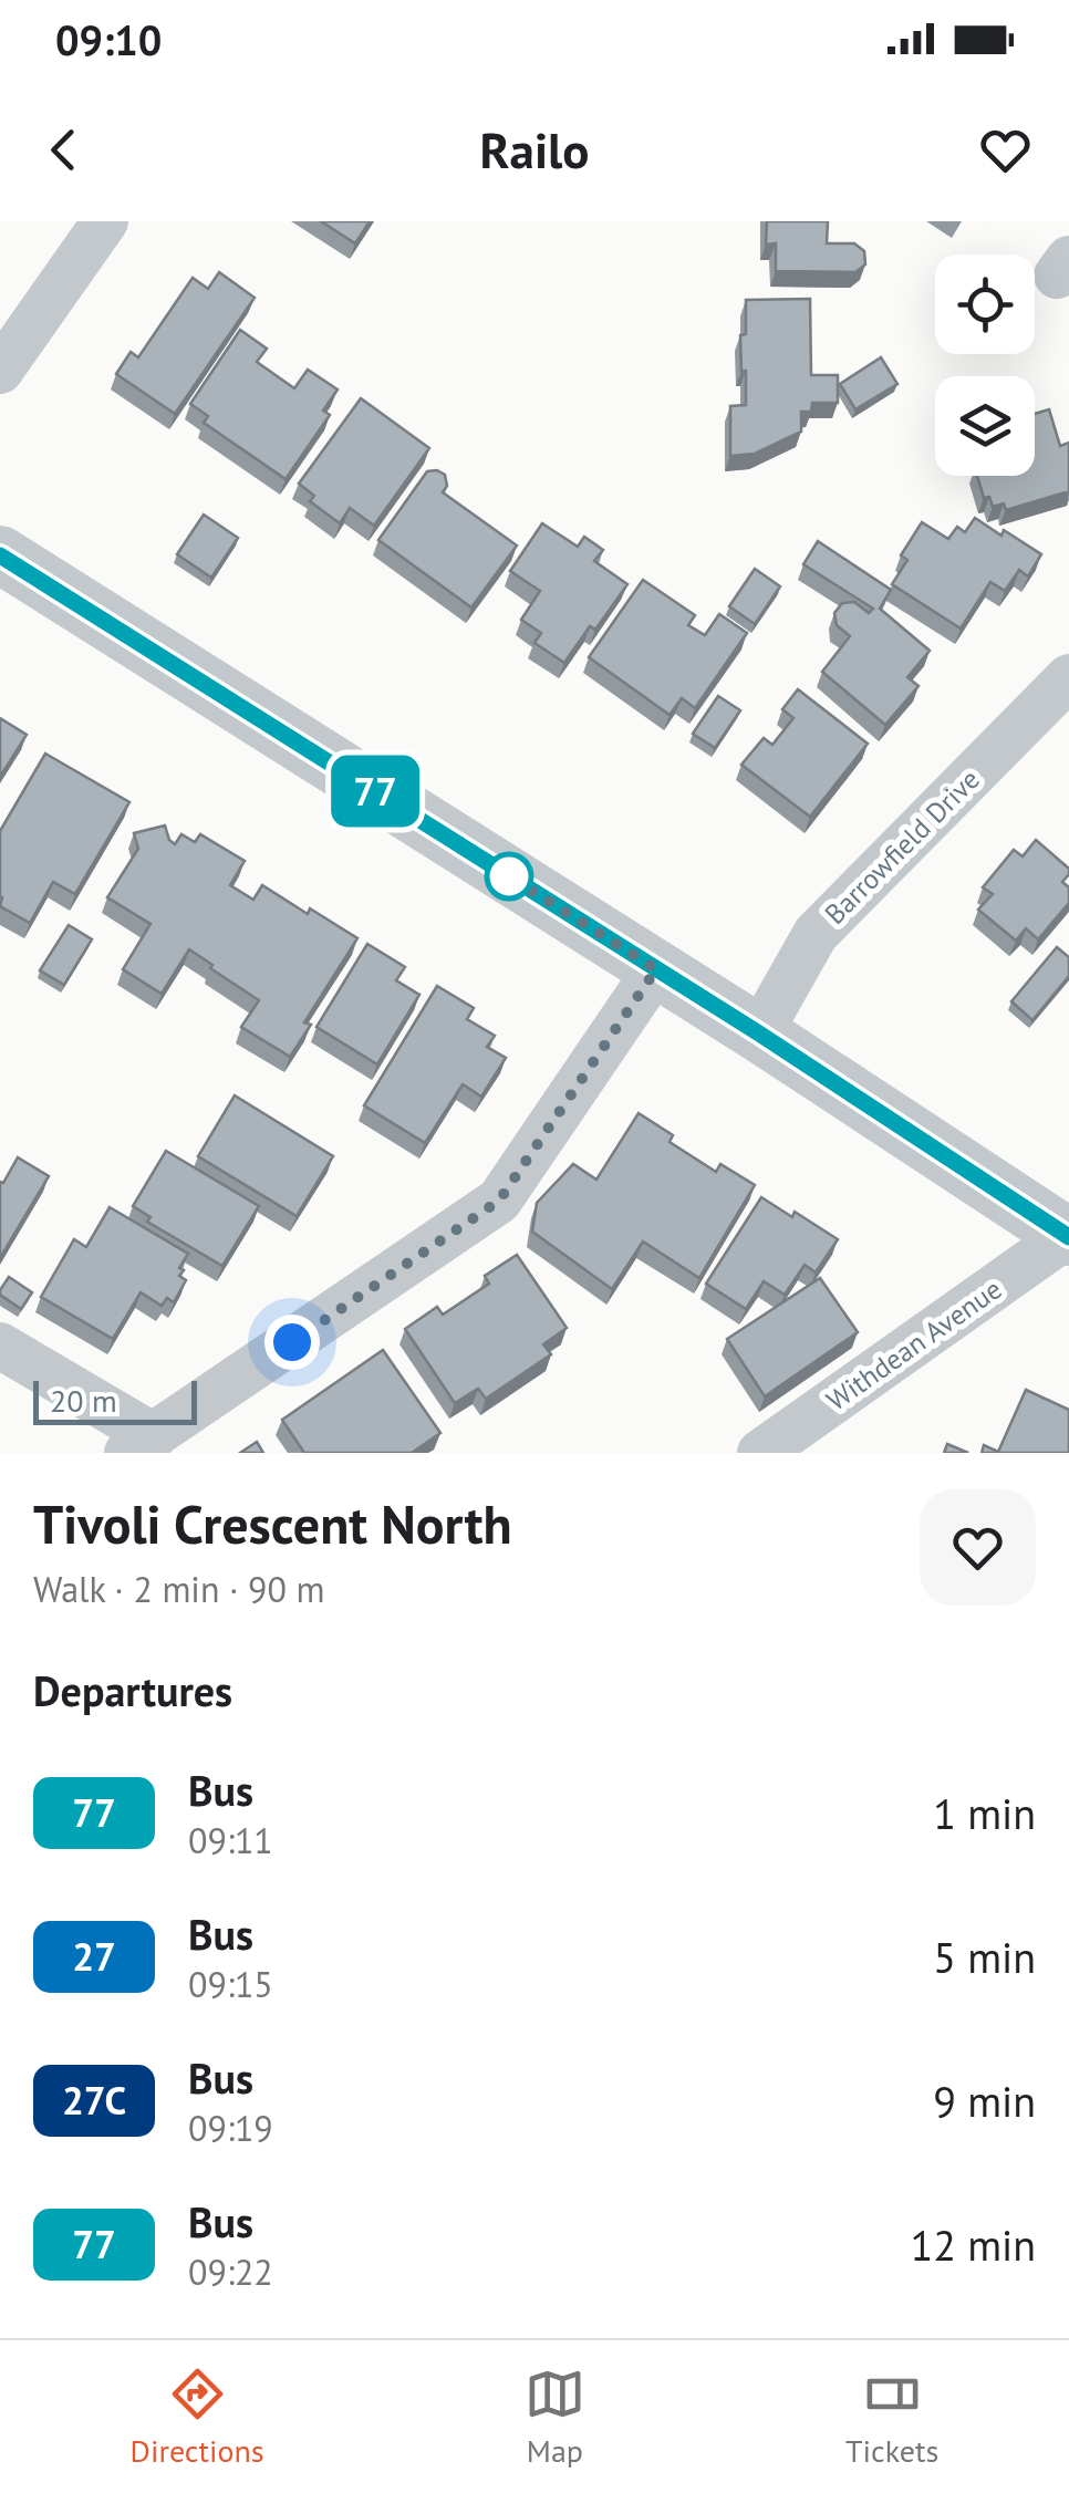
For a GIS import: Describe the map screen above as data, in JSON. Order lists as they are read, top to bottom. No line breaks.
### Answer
{"streets":{"street":["Barrowfield Drive","Withdean Avenue"]},"lines":["bus line 77"],"scale_bar":"20 m","page":{"status":"09:10","header":"Railo","on_map":"77","scale":"20 m","heading":[["Tivoli Crescent North","Walk · 2 min · 90 m"],"Departures"],"list":[{"mark":"77","name":"Bus","note":"09:11","value":"1 min"},{"mark":"27","name":"Bus","note":"09:15","value":"5 min"},{"mark":"27C","name":"Bus","note":"09:19","value":"9 min"},{"mark":"77","name":"Bus","note":"09:22","value":"12 min"}],"tabs":["Directions","Map","Tickets"]}}
